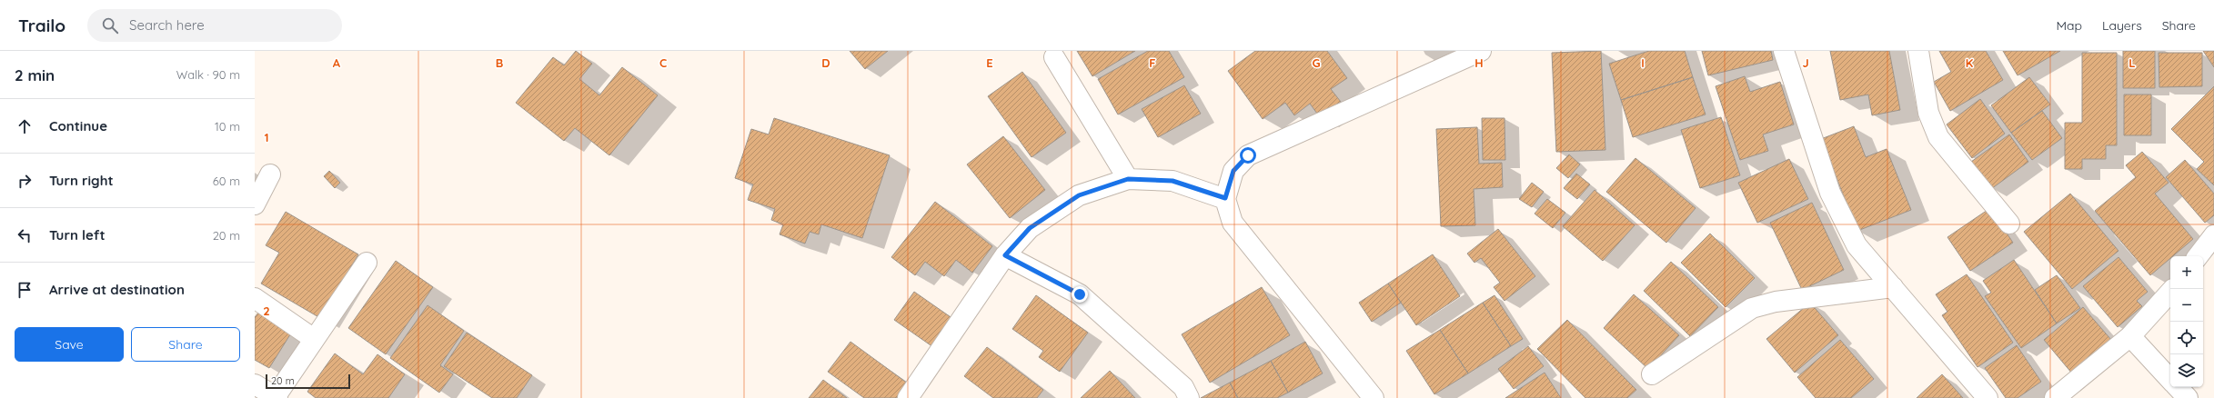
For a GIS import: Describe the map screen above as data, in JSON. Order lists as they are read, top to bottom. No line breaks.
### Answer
{"scale_bar":"20 m","page":{"header":"Trailo","search":"Search here","nav":["Map","Layers","Share"],"heading":["2 min","Walk · 90 m"],"list":[["Continue","10 m"],["Turn right","60 m"],["Turn left","20 m"],"Arrive at destination"],"map_buttons":["+","−"],"buttons":["Save","Share"],"scale":"20 m"},"grid":{"columns":["A","B","C","D","E","F","G","H","I","J","K","L"],"rows":["1","2"]}}
